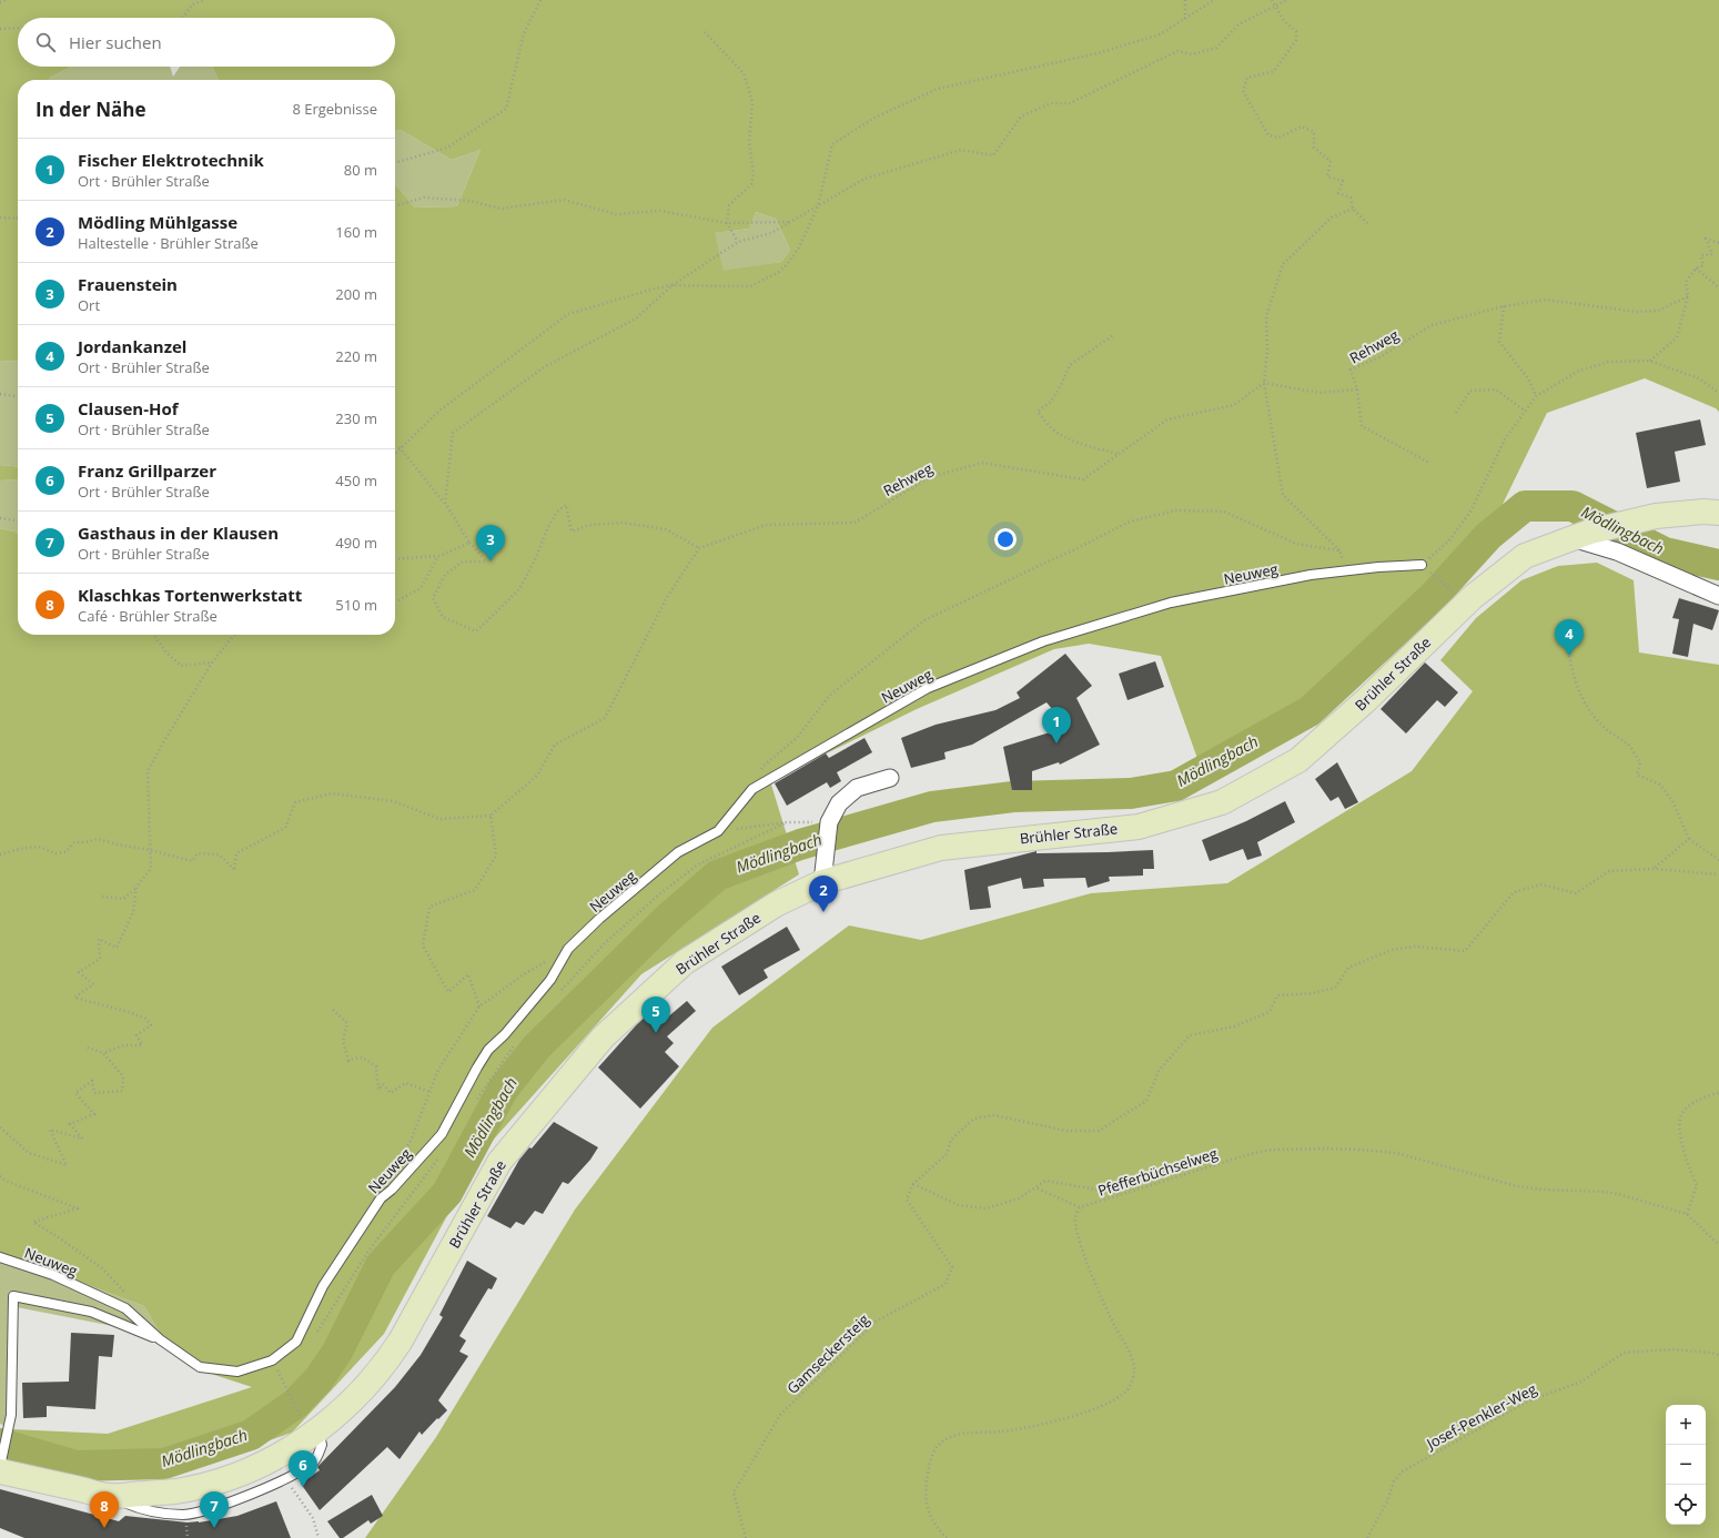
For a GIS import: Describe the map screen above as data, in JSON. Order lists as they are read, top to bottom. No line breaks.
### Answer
{"streets":{"main road":["Brühler Straße"],"lane":["Neuweg"],"path":["Rehweg","Pfefferbüchselweg","Gamseckersteig","Josef-Penkler-Weg"]},"water":["Mödlingbach"],"page":{"search":"Hier suchen","heading":["In der Nähe","8 Ergebnisse"],"list":[{"mark":"1","name":"Fischer Elektrotechnik","note":"Ort · Brühler Straße","value":"80 m"},{"mark":"2","name":"Mödling Mühlgasse","note":"Haltestelle · Brühler Straße","value":"160 m"},{"mark":"3","name":"Frauenstein","note":"Ort","value":"200 m"},{"mark":"4","name":"Jordankanzel","note":"Ort · Brühler Straße","value":"220 m"},{"mark":"5","name":"Clausen-Hof","note":"Ort · Brühler Straße","value":"230 m"},{"mark":"6","name":"Franz Grillparzer","note":"Ort · Brühler Straße","value":"450 m"},{"mark":"7","name":"Gasthaus in der Klausen","note":"Ort · Brühler Straße","value":"490 m"},{"mark":"8","name":"Klaschkas Tortenwerkstatt","note":"Café · Brühler Straße","value":"510 m"}],"pins":["3","4","1","2","5","6","7","8"],"map_buttons":["+","−"]}}
